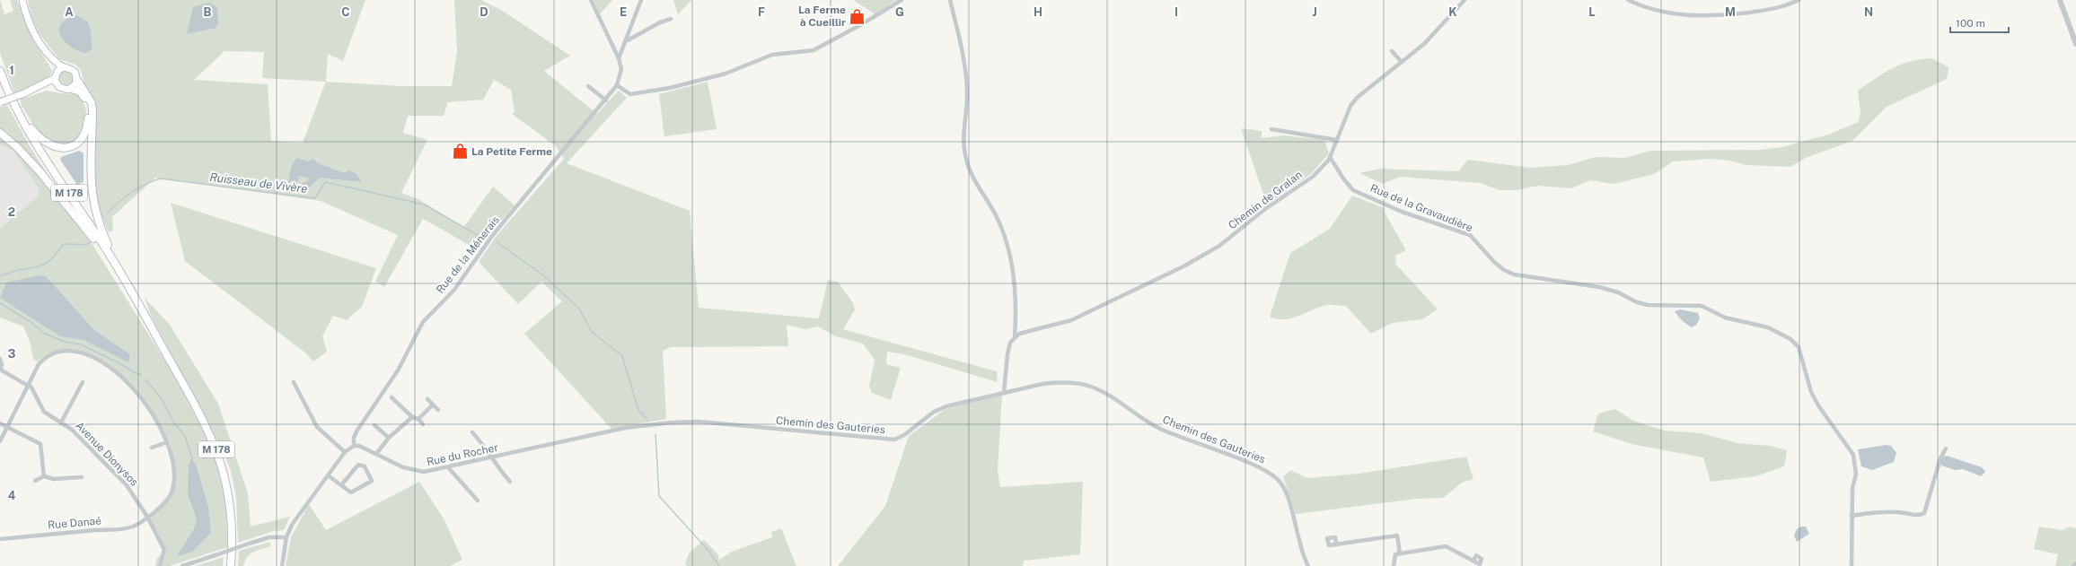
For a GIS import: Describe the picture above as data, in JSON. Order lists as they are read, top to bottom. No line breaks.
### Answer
{"streets":{"main road":["M 178"],"street":["Chemin de Gralan","Rue de la Gravaudière","Rue de la Ménerais","Chemin des Gauteries","Avenue Dionysos","Rue du Rocher","Rue Danaé"]},"crossings":[["Chemin de Gralan","Rue de la Gravaudière"],["Rue de la Ménerais","Rue du Rocher"],["Chemin des Gauteries","Rue du Rocher"],["Avenue Dionysos","Rue Danaé"]],"water":["Ruisseau de Vivère"],"places":{"shop":["La Ferme à Cueillir","La Petite Ferme"]},"scale_bar":"100 m","grid":{"columns":["A","B","C","D","E","F","G","H","I","J","K","L","M","N"],"rows":["1","2","3","4"]}}
